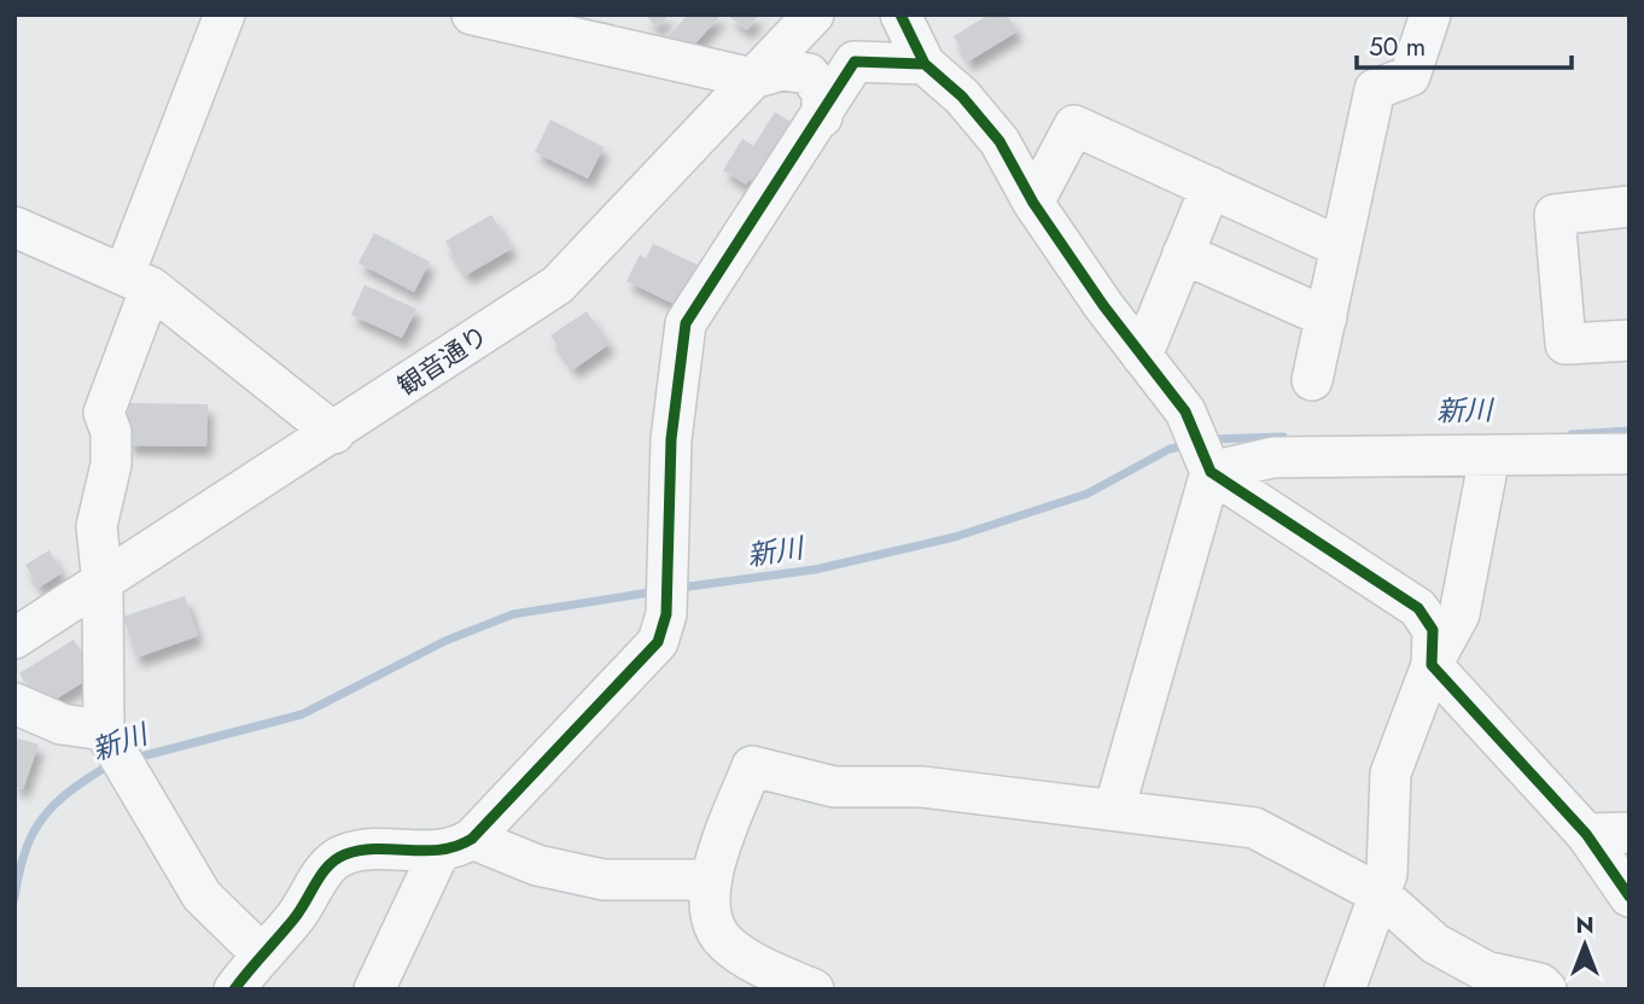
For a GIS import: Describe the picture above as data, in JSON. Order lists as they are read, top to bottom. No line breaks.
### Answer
{"streets":{"street":["観音通り"]},"water":["新川"],"scale_bar":"50 m","north":"top"}
